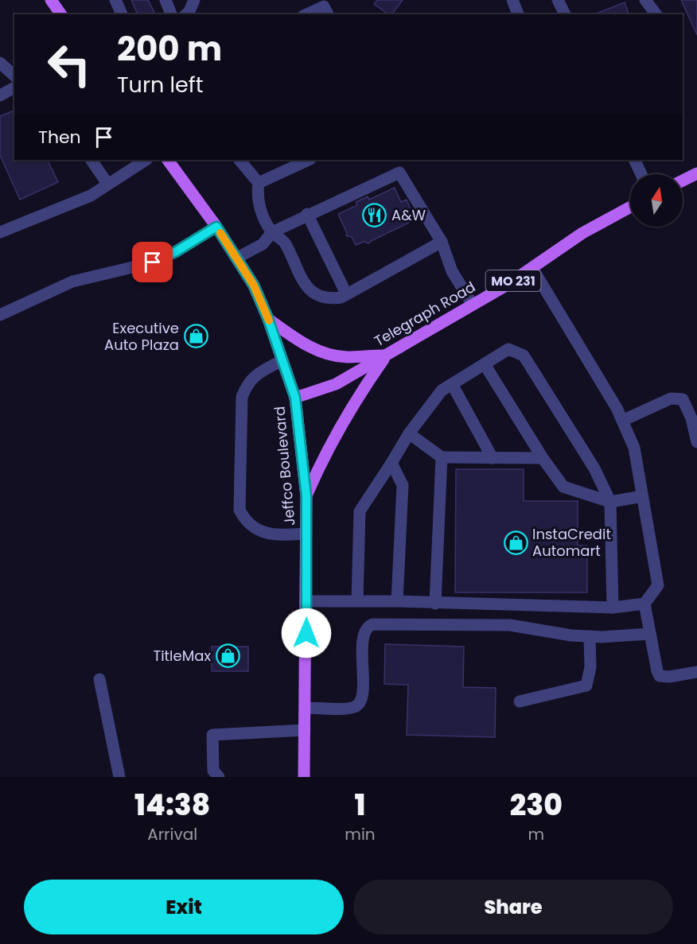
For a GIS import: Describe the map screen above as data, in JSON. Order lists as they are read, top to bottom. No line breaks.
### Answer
{"streets":{"main road":["MO 231","Telegraph Road","Jeffco Boulevard"]},"crossings":[["Telegraph Road","Jeffco Boulevard"]],"places":{"restaurant":["A&W"],"shop":["Executive Auto Plaza","InstaCredit Automart","TitleMax"]},"north":"top","page":{"turn":["200 m","Turn left"],"then":"Then","eta":["14:38","Arrival","1","min","230","m"],"buttons":["Exit","Share"]}}
